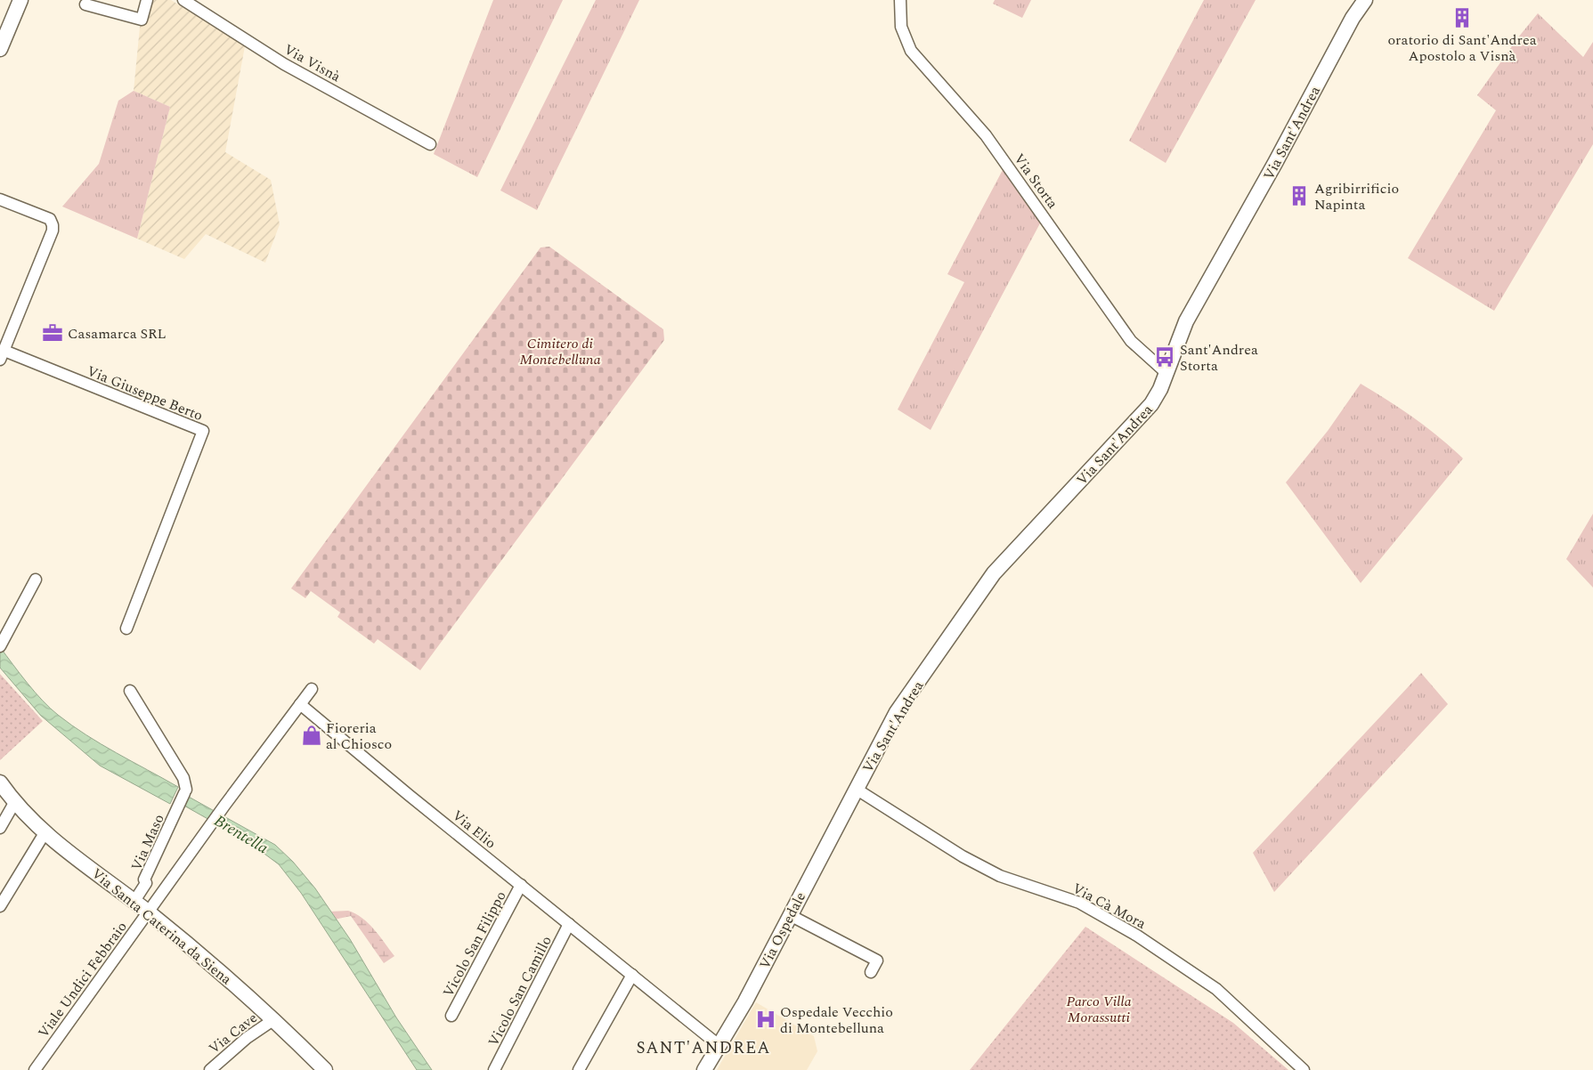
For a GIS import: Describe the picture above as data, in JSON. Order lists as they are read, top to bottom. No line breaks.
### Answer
{"streets":{"street":["Via Visnà","Via Sant'Andrea","Via Storta","Via Giuseppe Berto","Via Elio","Via Maso","Via Cà Mora","Via Santa Caterina da Siena","Via Ospedale","Vicolo San Filippo","Viale Undici Febbraio","Vicolo San Camillo","Via Cave"]},"crossings":[["Via Sant'Andrea","Via Storta"],["Via Sant'Andrea","Via Cà Mora"],["Via Sant'Andrea","Via Ospedale"],["Via Elio","Via Ospedale"],["Via Elio","Vicolo San Filippo"],["Via Elio","Viale Undici Febbraio"],["Via Elio","Vicolo San Camillo"],["Via Maso","Via Santa Caterina da Siena"],["Via Cà Mora","Via Ospedale"],["Via Santa Caterina da Siena","Viale Undici Febbraio"],["Via Santa Caterina da Siena","Via Cave"]],"districts":["SANT'ANDREA"],"water":["Brentella"],"parks":["Cimitero di Montebelluna","Parco Villa Morassutti"],"places":{"building":["oratorio di Sant'Andrea Apostolo a Visnà","Agribirrificio Napinta"],"office":["Casamarca SRL"],"bus stop":["Sant'Andrea Storta"],"shop":["Fioreria al Chiosco"],"hospital":["Ospedale Vecchio di Montebelluna"]}}
